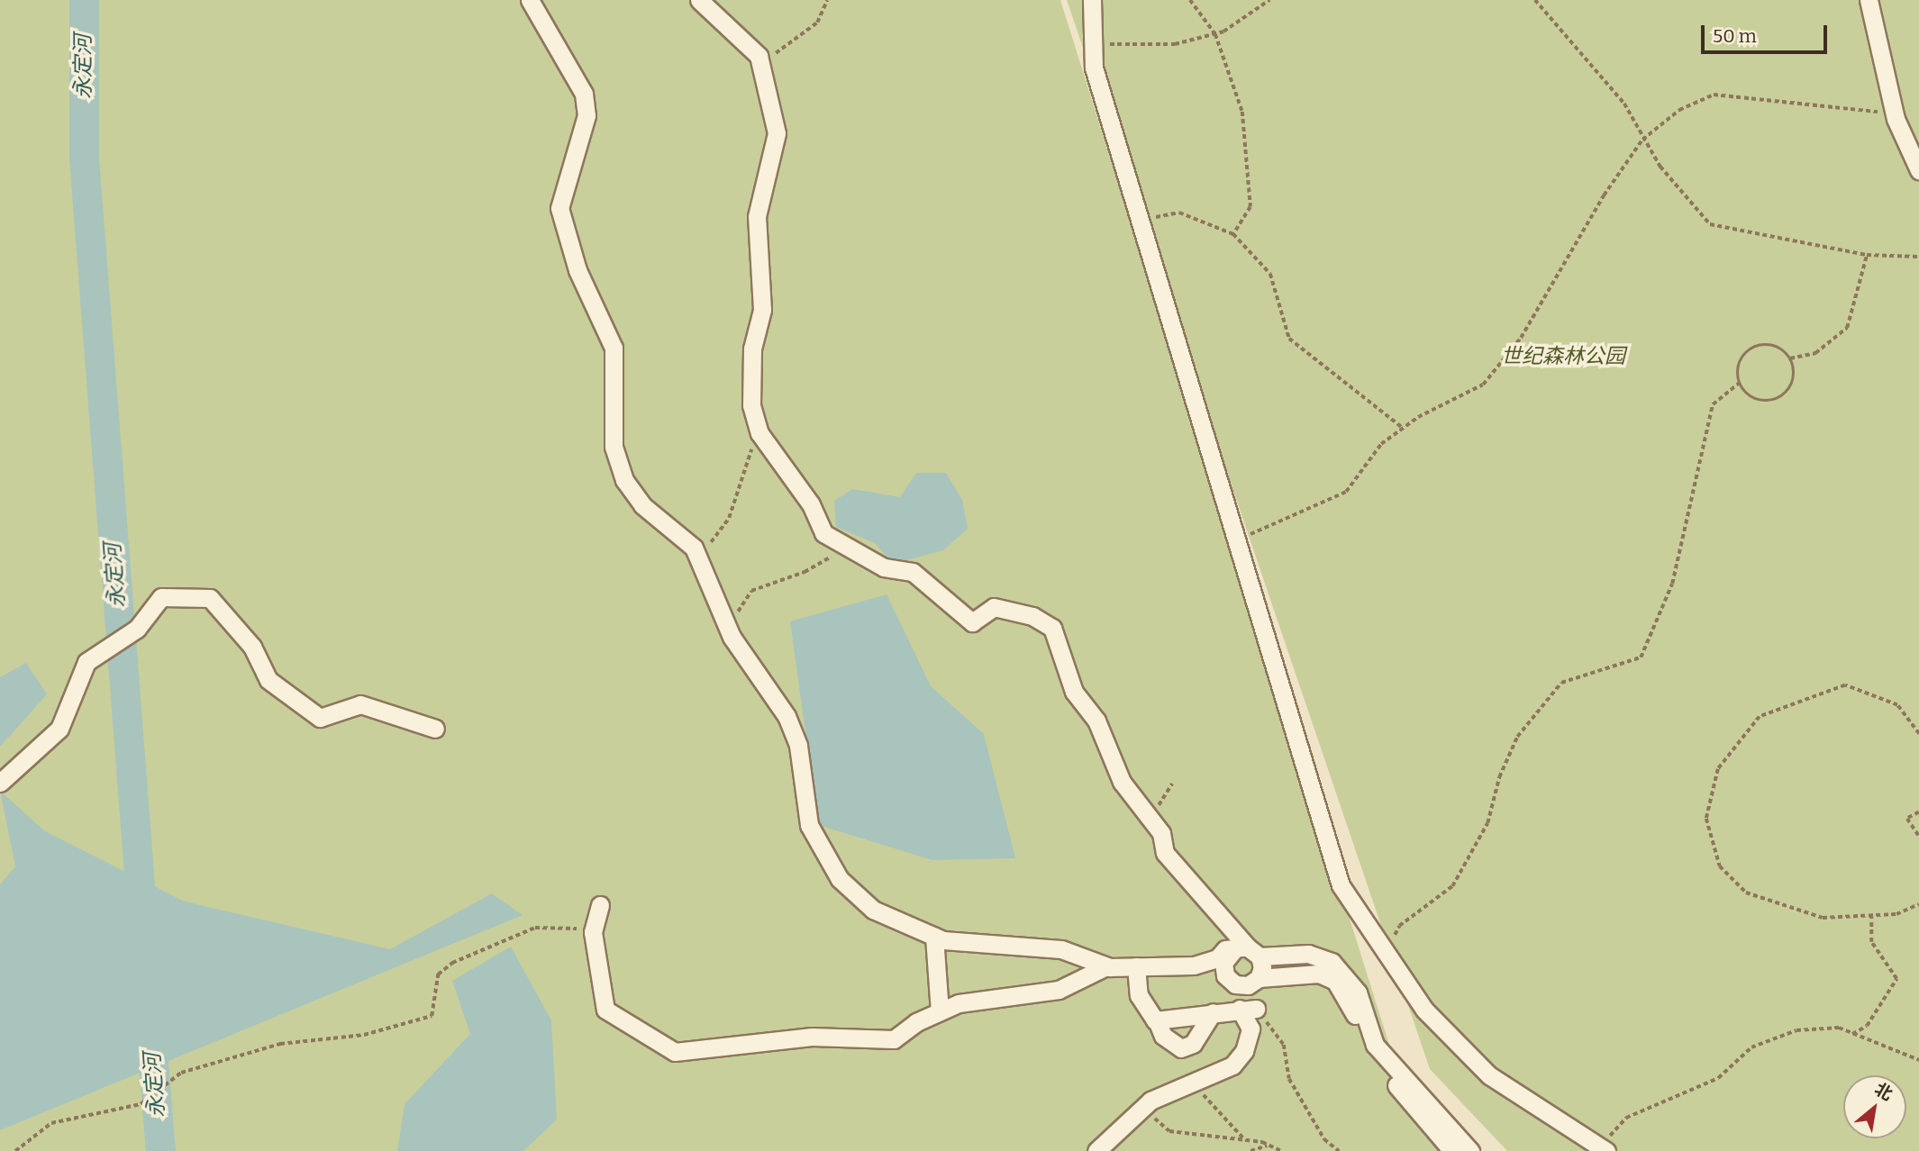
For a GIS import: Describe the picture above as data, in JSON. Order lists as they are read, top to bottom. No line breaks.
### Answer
{"water":["永定河"],"parks":["世纪森林公园"],"scale_bar":"50 m","north":"top right"}
